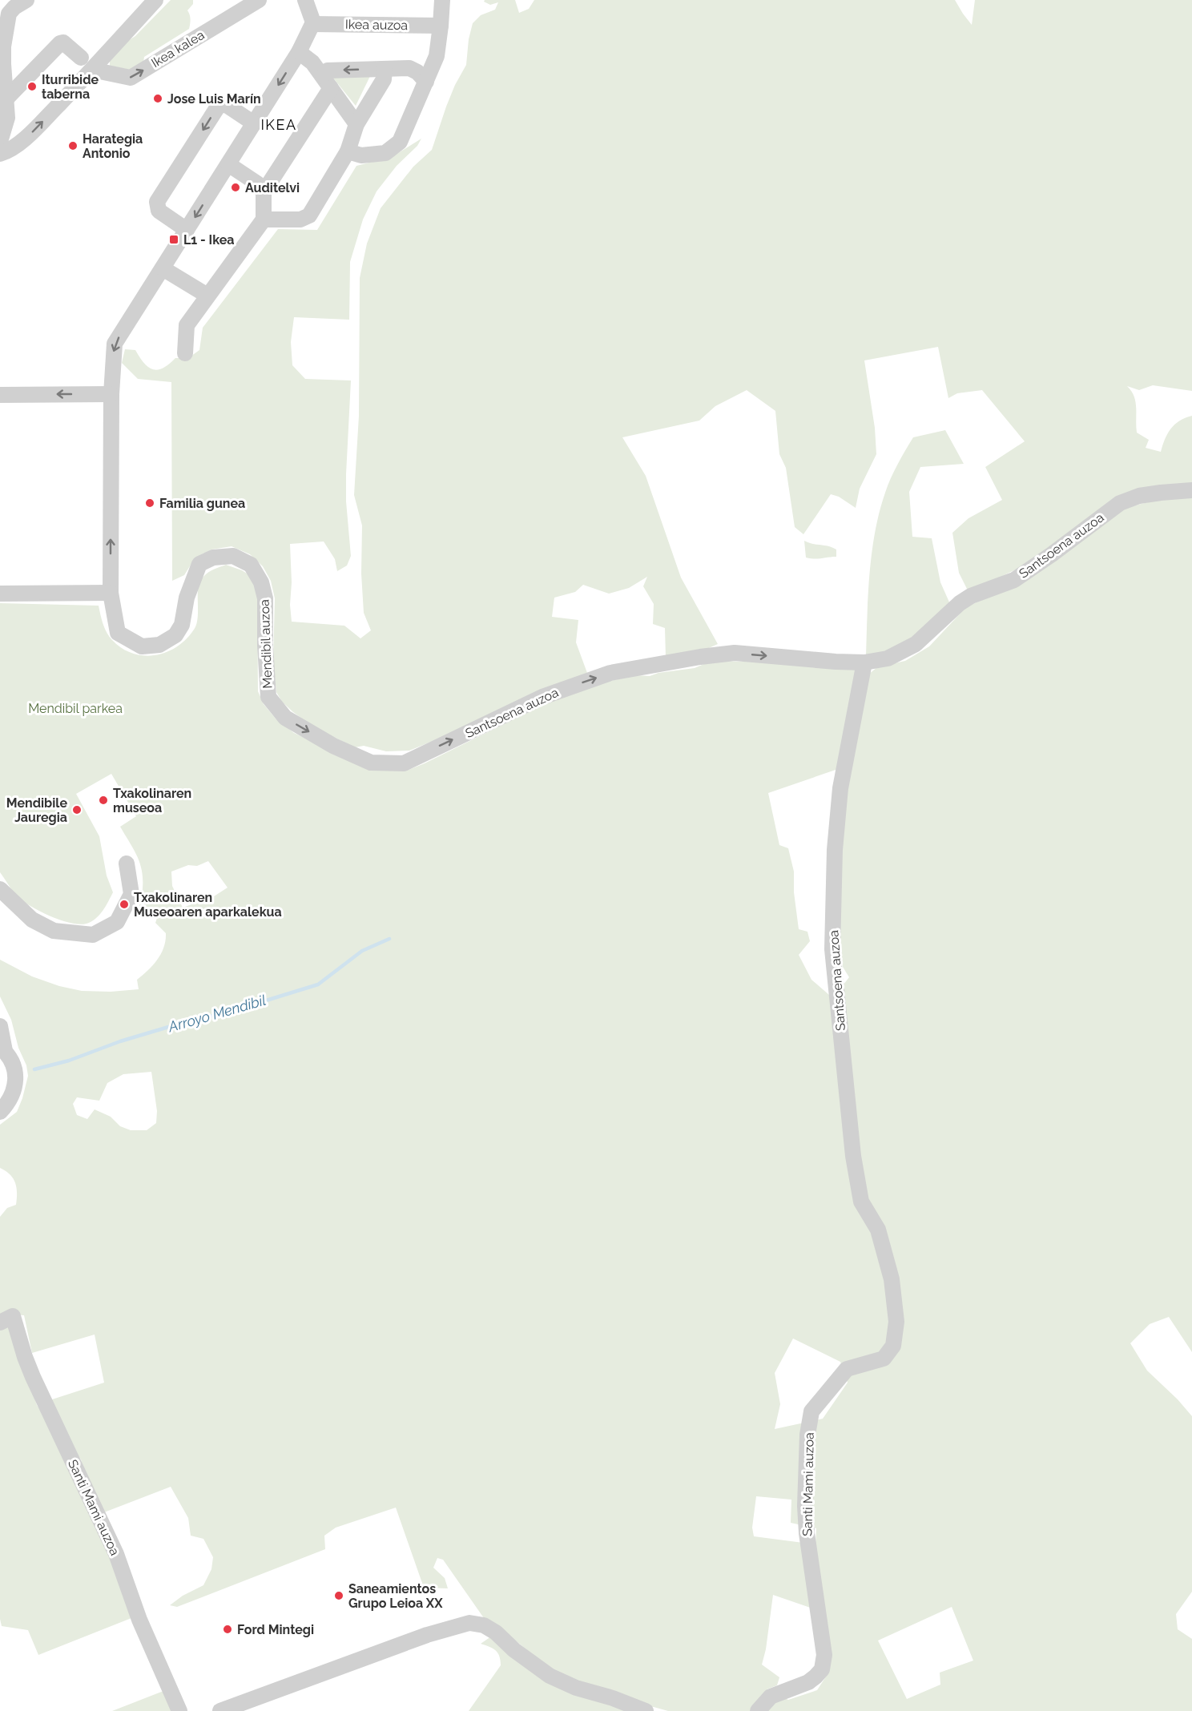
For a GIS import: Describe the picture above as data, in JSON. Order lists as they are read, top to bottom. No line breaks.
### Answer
{"streets":{"street":["Ikea auzoa","Ikea kalea","Santsoena auzoa","Mendibil auzoa","Santi Mami auzoa"]},"crossings":[["Santsoena auzoa","Mendibil auzoa"],["Santsoena auzoa","Santi Mami auzoa"]],"one_way":["Santsoena auzoa"],"districts":["IKEA"],"water":["Arroyo Mendibil"],"parks":["Mendibil parkea"],"places":{"other":["Iturribide taberna","Jose Luis Marín","Harategia Antonio","Auditelvi","Familia gunea","Txakolinaren museoa","Mendibile Jauregia","Txakolinaren Museoaren aparkalekua","Saneamientos Grupo Leioa XX","Ford Mintegi"],"transit":["L1 - Ikea"]}}
